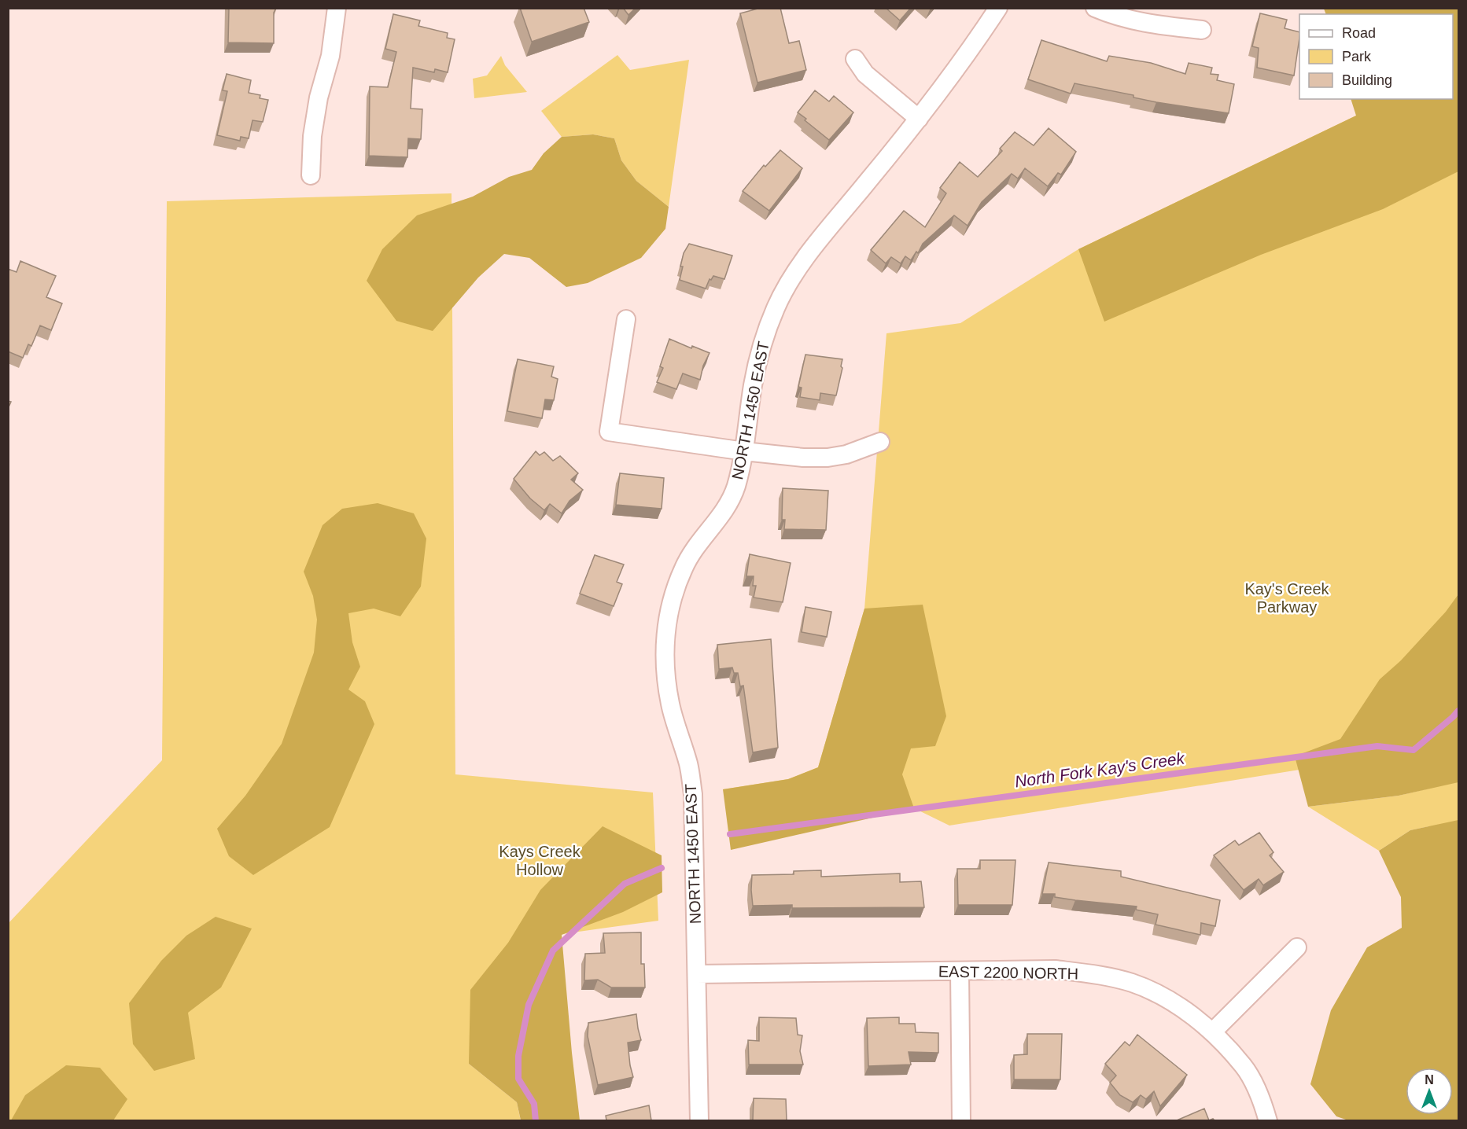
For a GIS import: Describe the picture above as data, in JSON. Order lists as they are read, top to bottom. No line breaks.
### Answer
{"streets":{"street":["NORTH 1450 EAST","EAST 2200 NORTH"]},"crossings":[["NORTH 1450 EAST","EAST 2200 NORTH"]],"water":["North Fork Kay's Creek"],"parks":["Kay's Creek Parkway","Kays Creek Hollow"],"legend":["Road","Park","Building"],"north":"top"}
